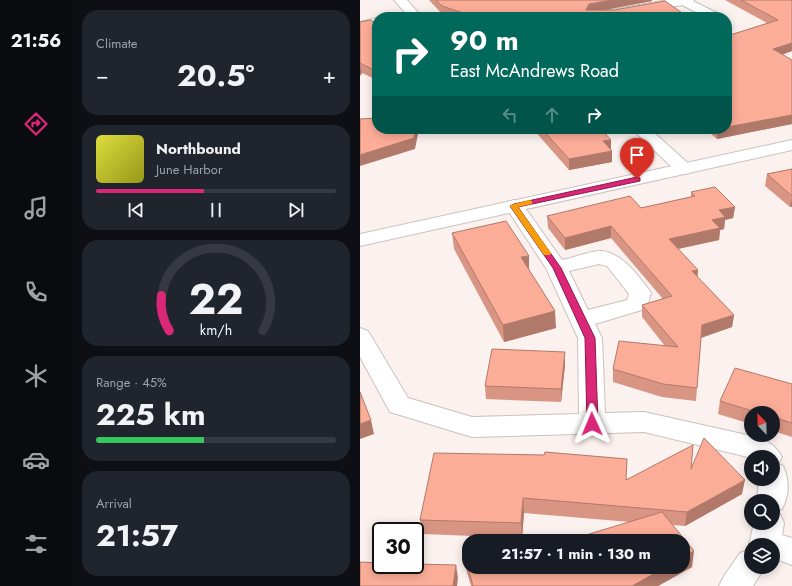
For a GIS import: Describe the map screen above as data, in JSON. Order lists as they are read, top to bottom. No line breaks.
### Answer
{"north":"top left","page":{"tabs":"21:56","tile":["Climate",["Range · 45%","225 km"],["Arrival","21:57"]],"turn":["90 m","East McAndrews Road"],"heat":["−","20.5°","+"],"song":["Northbound","June Harbor"],"limit":"30","trip":"21:57 · 1 min · 130 m","gauge":["22","km/h"]}}
